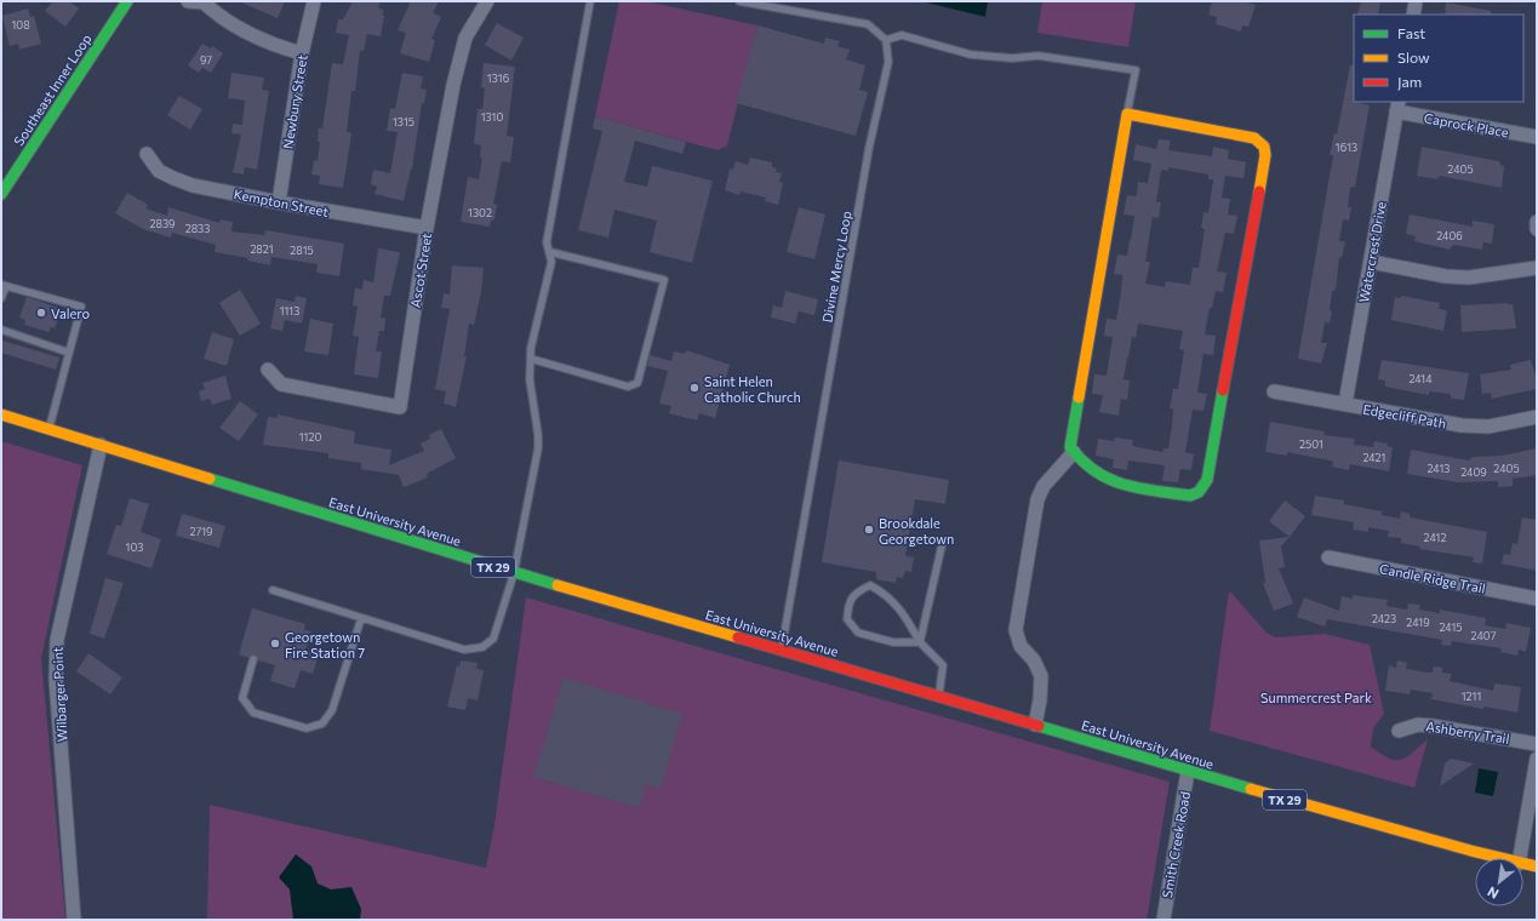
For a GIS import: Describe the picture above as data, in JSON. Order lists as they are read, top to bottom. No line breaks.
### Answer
{"streets":{"main road":["Southeast Inner Loop","East University Avenue","TX 29"],"street":["Newbury Street","Caprock Place","Kempton Street","Watercrest Drive","Ascot Street","Edgecliff Path","Candle Ridge Trail","Wilbarger Point","Ashberry Trail","Smith Creek Road"],"lane":["Divine Mercy Loop"]},"crossings":[["Newbury Street","Kempton Street"],["Caprock Place","Watercrest Drive"],["Kempton Street","Ascot Street"],["Watercrest Drive","Edgecliff Path"],["Divine Mercy Loop","East University Avenue"],["East University Avenue","Wilbarger Point"],["East University Avenue","Smith Creek Road"]],"parks":["Summercrest Park"],"places":["Valero","Saint Helen Catholic Church","Brookdale Georgetown","Georgetown Fire Station 7"],"house_numbers":["108","97","1316","1310","1315","1613","2405","1302","2839","2833","2406","2821","2815","1113","2414","1120","2501","2421","2413","2405","2409","2719","2412","103","2423","2419","2415","2407","1211"],"legend":["Fast","Slow","Jam"],"north":"bottom left"}
